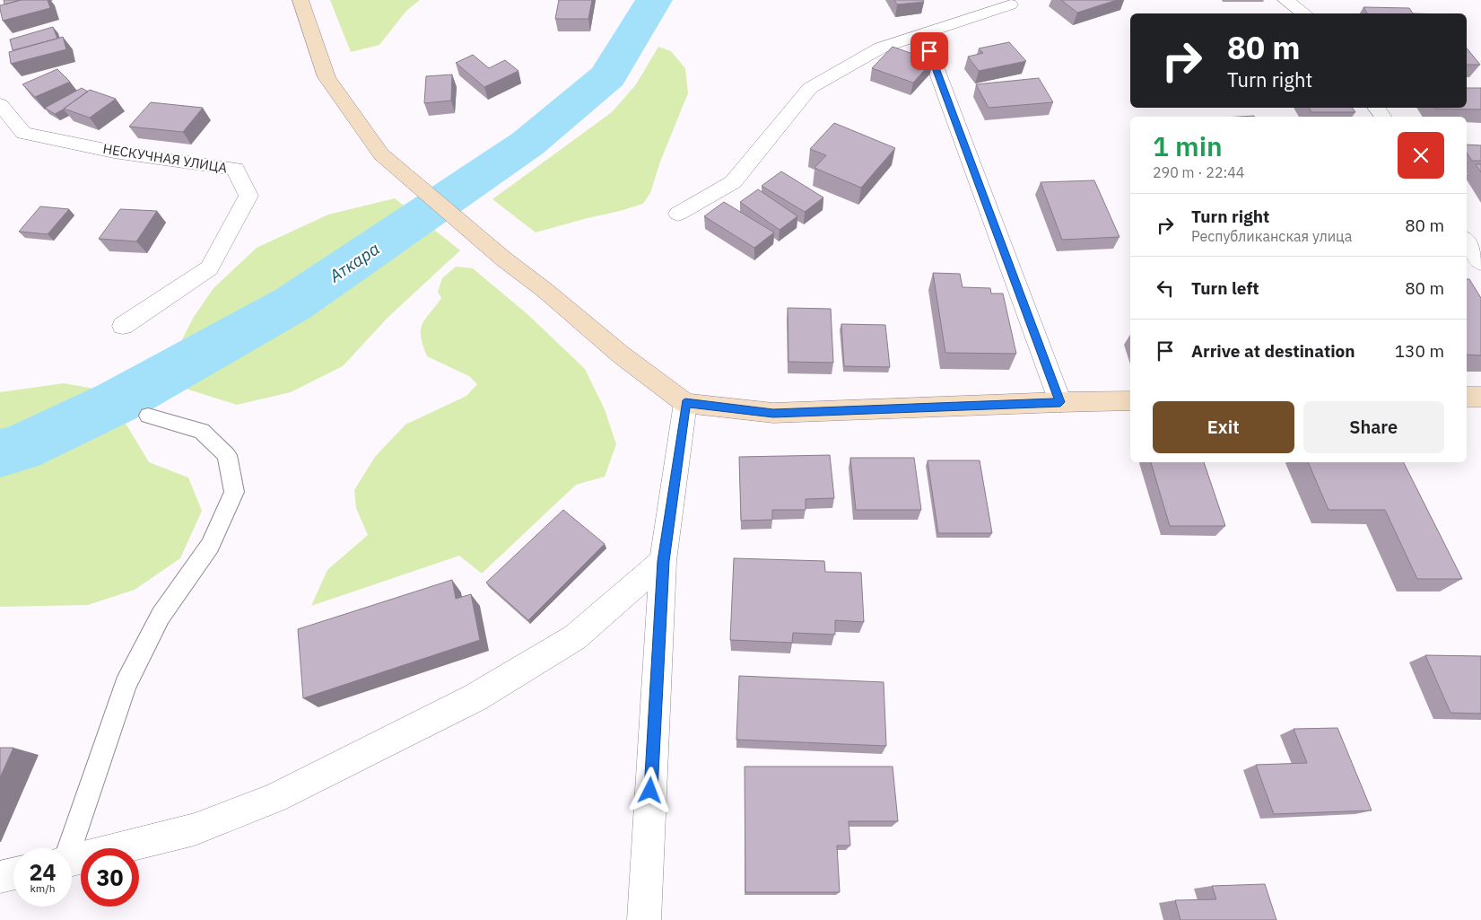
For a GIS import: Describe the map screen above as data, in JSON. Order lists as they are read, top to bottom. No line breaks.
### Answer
{"streets":{"street":["НЕСКУЧНАЯ УЛИЦА"]},"water":["Аткара"],"page":{"turn":["80 m","Turn right"],"heading":["1 min","290 m · 22:44"],"list":[{"name":"Turn right","note":"Республиканская улица","value":"80 m"},{"name":"Turn left","value":"80 m"},{"name":"Arrive at destination","value":"130 m"}],"buttons":["Exit","Share"],"speed":"24 km/h","limit":"30"}}
